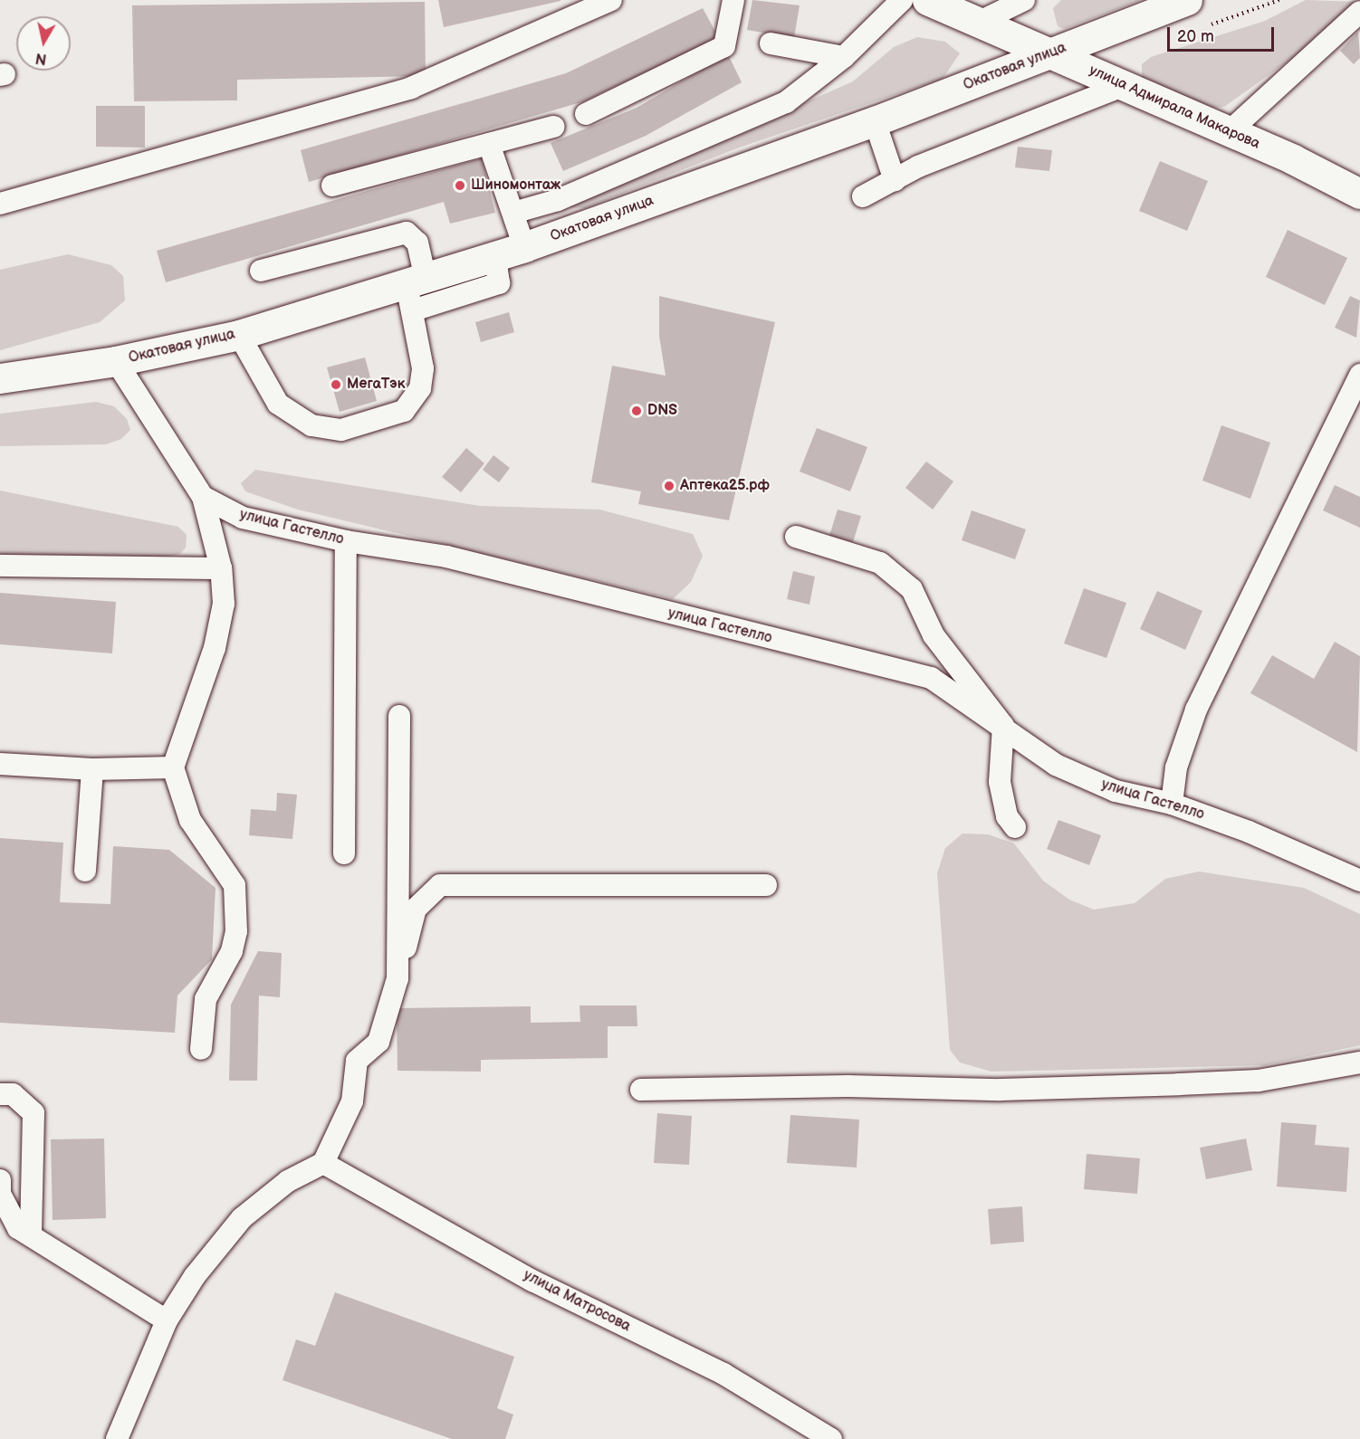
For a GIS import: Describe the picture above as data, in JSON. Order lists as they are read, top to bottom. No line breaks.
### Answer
{"streets":{"main road":["Окатовая улица","улица Адмирала Макарова"],"lane":["улица Гастелло","улица Матросова"]},"crossings":[["Окатовая улица","улица Адмирала Макарова"],["Окатовая улица","улица Гастелло"]],"places":["Шиномонтаж","МегаТэк","DNS","Аптека25.рф"],"scale_bar":"20 m","north":"bottom"}
